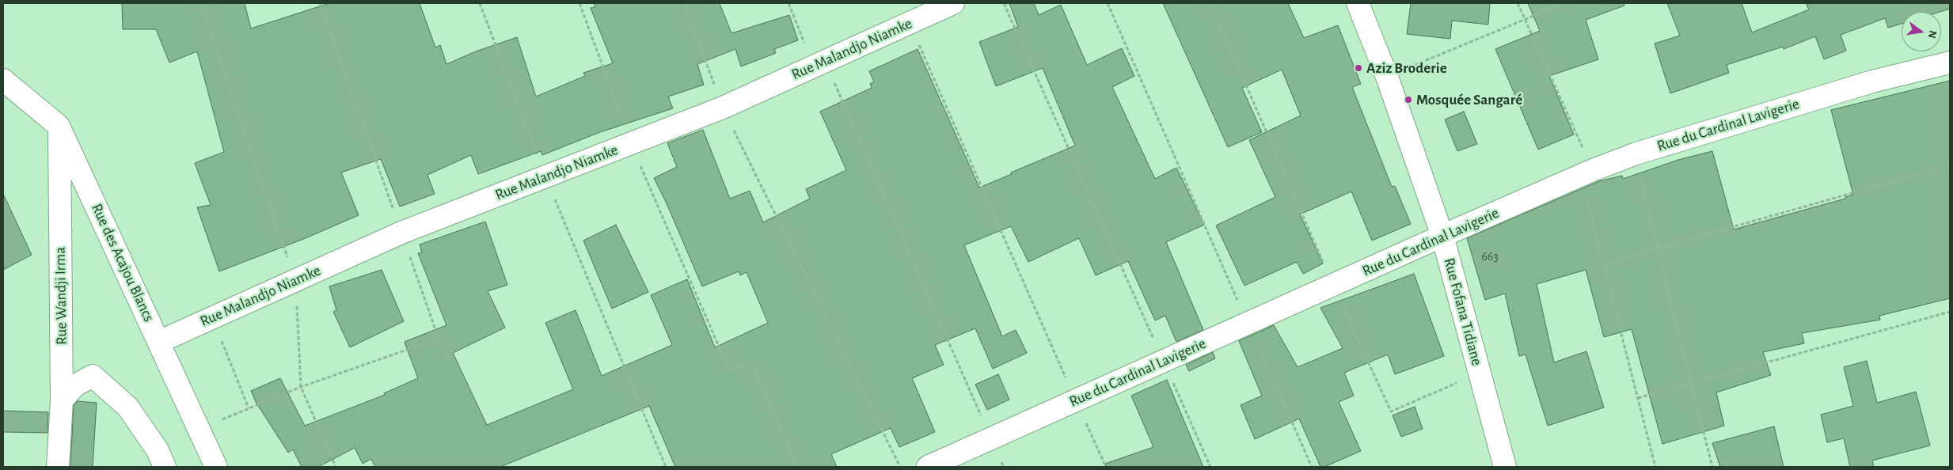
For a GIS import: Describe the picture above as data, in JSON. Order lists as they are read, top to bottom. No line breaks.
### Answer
{"streets":{"street":["Rue Malandjo Niamke","Rue du Cardinal Lavigerie","Rue des Acajou Blancs","Rue Wandji Irma","Rue Fofana Tidiane"]},"crossings":[["Rue Malandjo Niamke","Rue des Acajou Blancs"],["Rue du Cardinal Lavigerie","Rue Fofana Tidiane"],["Rue des Acajou Blancs","Rue Wandji Irma"]],"places":["Aziz Broderie","Mosquée Sangaré"],"house_numbers":["663"],"north":"right"}
